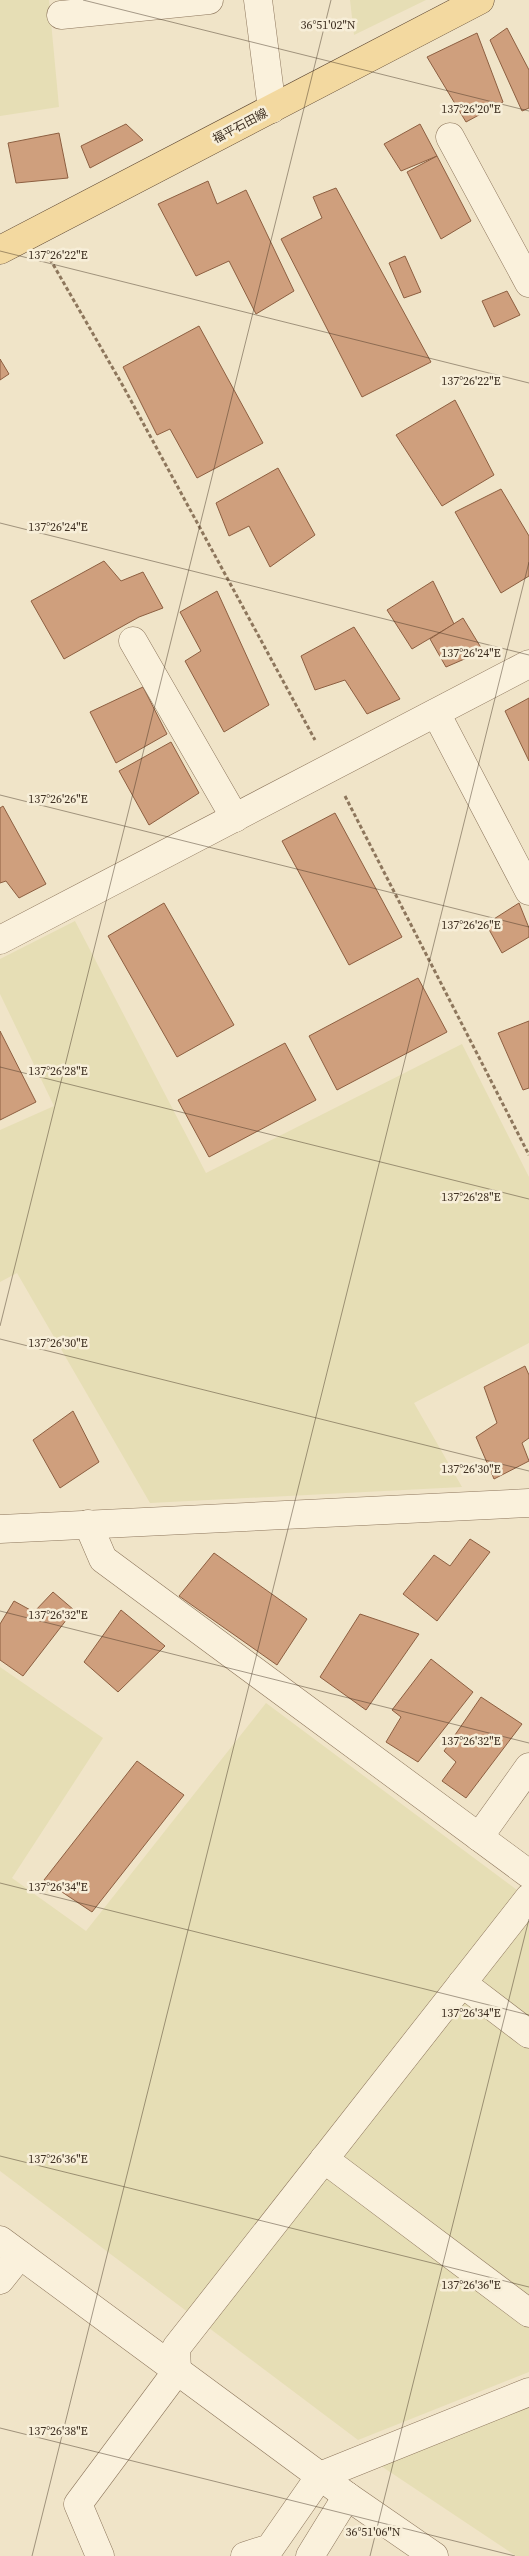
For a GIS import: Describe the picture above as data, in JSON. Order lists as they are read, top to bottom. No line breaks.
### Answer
{"streets":{"main road":["福平石田線"]},"coordinates":["36°51'02\"N","137°26'20\"E","137°26'22\"E","137°26'24\"E","137°26'26\"E","137°26'28\"E","137°26'30\"E","137°26'32\"E","137°26'34\"E","137°26'36\"E","137°26'38\"E","36°51'06\"N"]}
